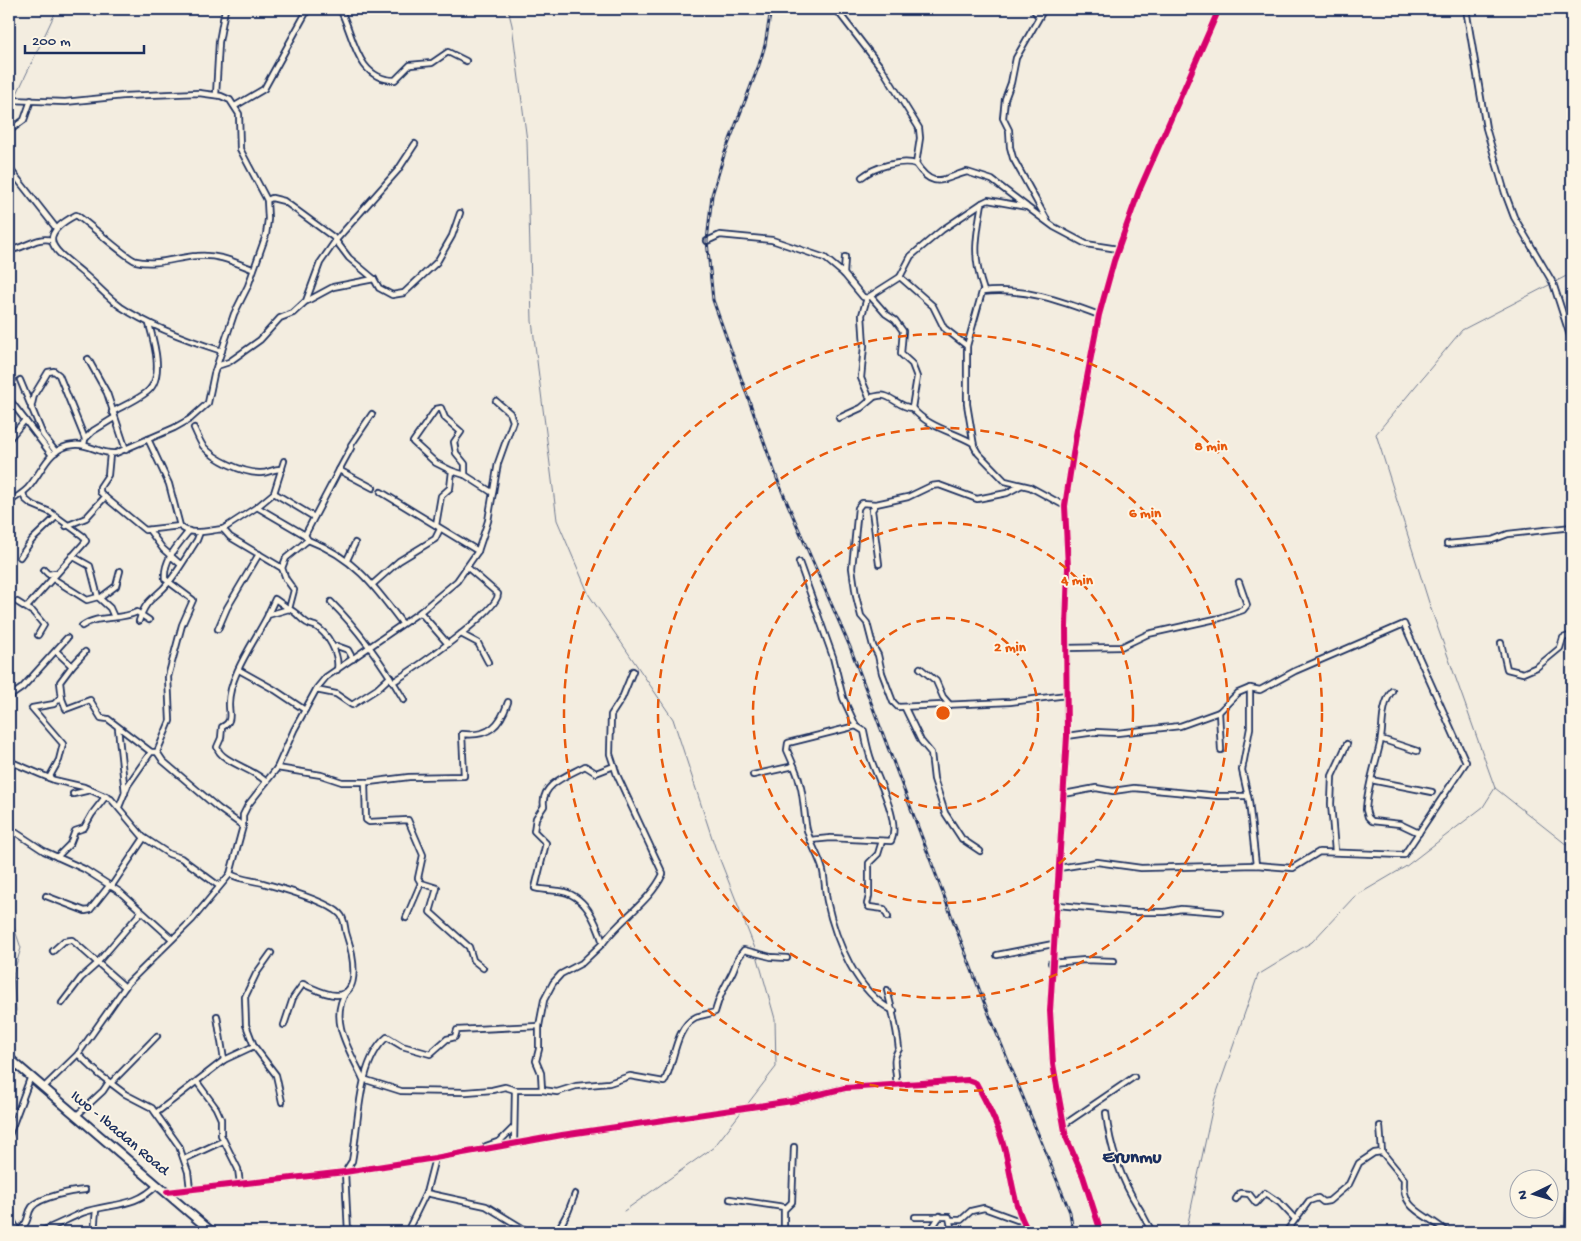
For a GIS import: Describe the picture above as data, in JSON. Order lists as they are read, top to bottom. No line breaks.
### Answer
{"streets":{"main road":["Iwo - Ibadan Road"]},"districts":["Erunmu"],"scale_bar":"200 m","north":"left","rings":["8 min","6 min","4 min","2 min"]}
